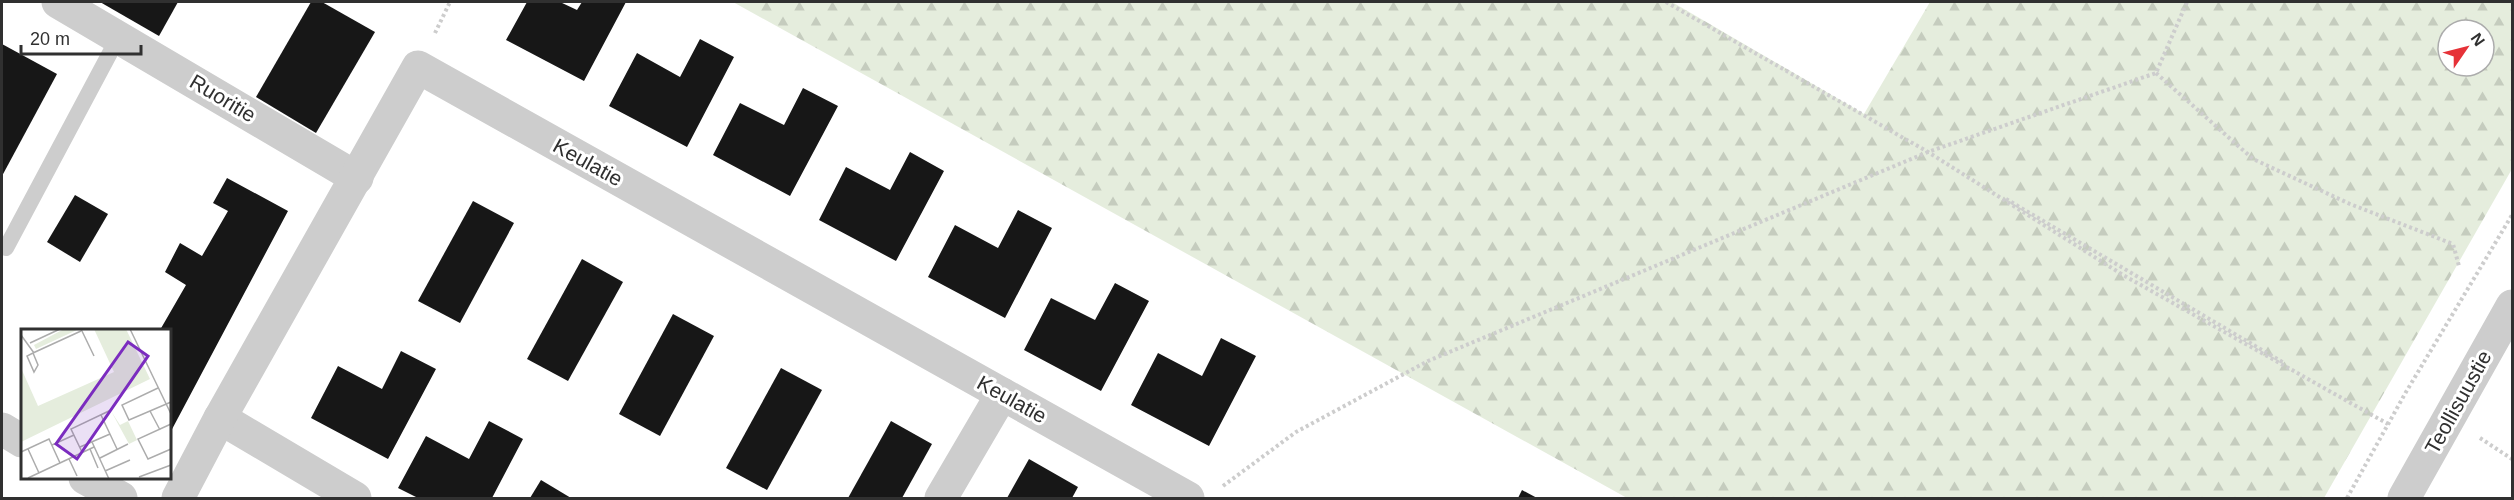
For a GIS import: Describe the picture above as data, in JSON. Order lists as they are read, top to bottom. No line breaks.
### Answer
{"streets":{"street":["Ruoritie","Keulatie","Teollisuustie"]},"crossings":[["Ruoritie","Keulatie"]],"scale_bar":"20 m","north":"top right"}
